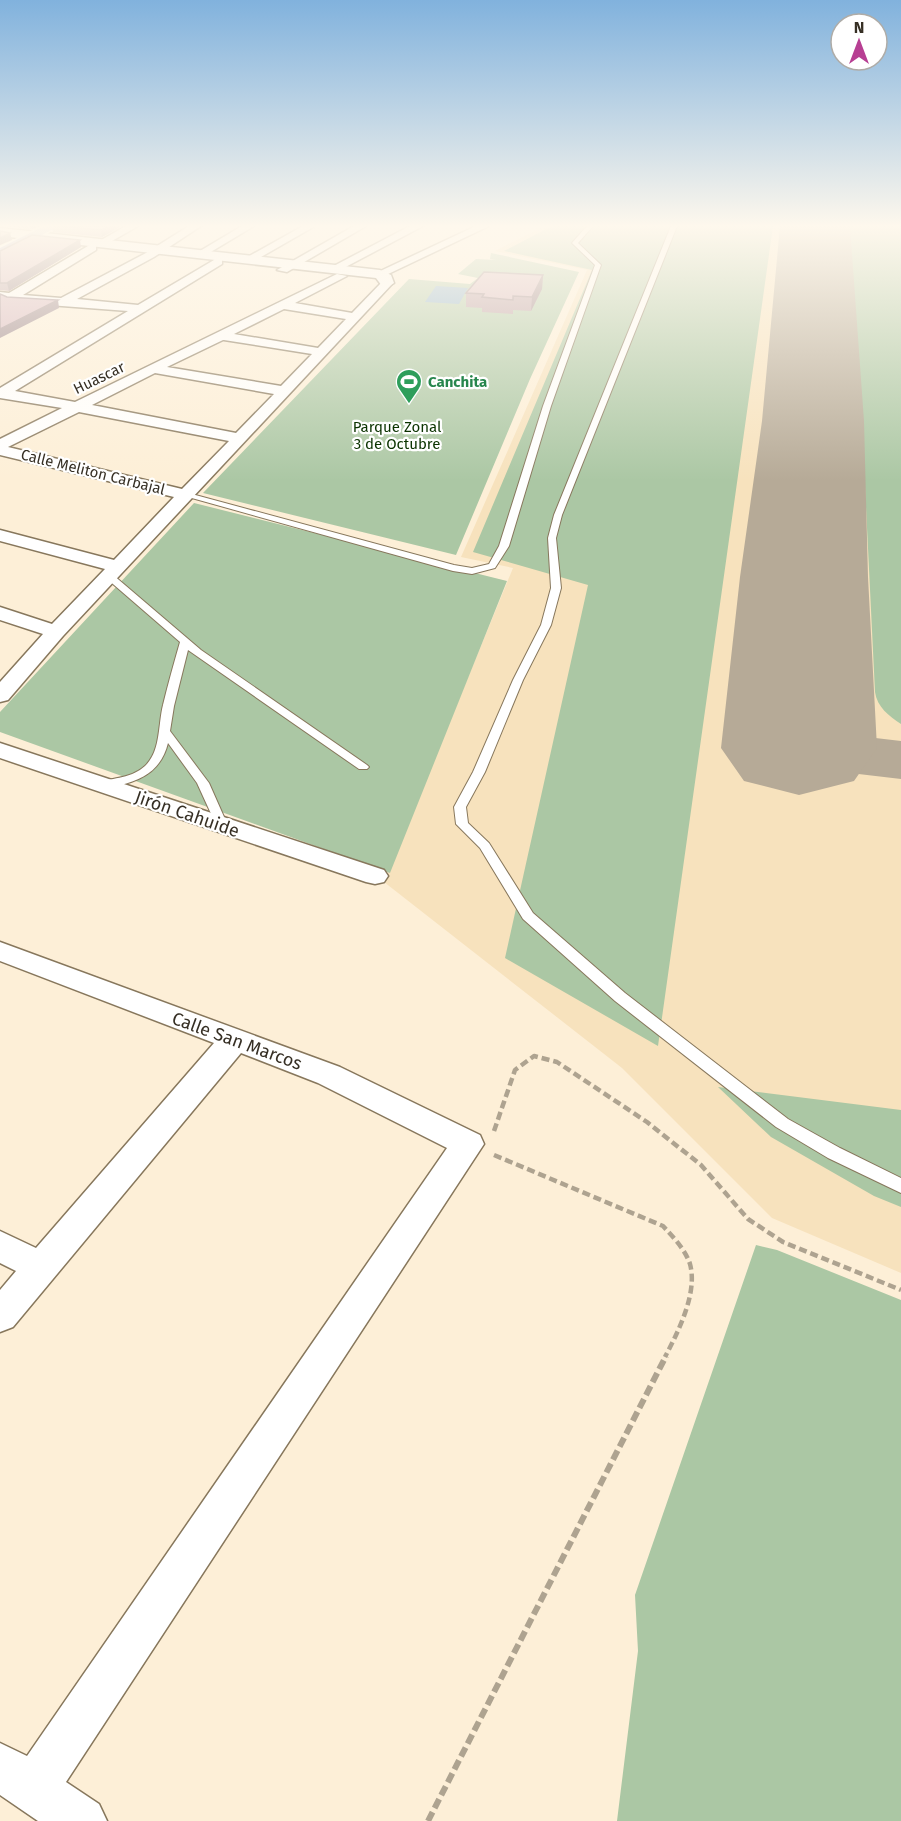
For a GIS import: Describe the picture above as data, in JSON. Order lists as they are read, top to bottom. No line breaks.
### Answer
{"streets":{"street":["Huascar","Calle Meliton Carbajal","Jirón Cahuide","Calle San Marcos"]},"parks":["Parque Zonal 3 de Octubre"],"places":{"sports":["Canchita"]},"north":"top"}
